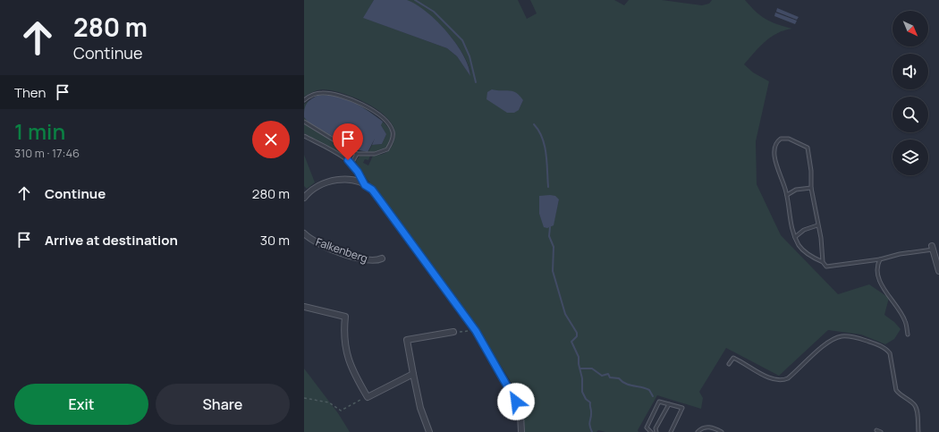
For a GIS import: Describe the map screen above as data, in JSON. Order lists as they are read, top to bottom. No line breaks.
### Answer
{"streets":{"street":["Falkenberg"]},"north":"bottom right","page":{"turn":["280 m","Continue"],"then":"Then","heading":["1 min","310 m · 17:46"],"list":[{"name":"Continue","value":"280 m"},{"name":"Arrive at destination","value":"30 m"}],"buttons":["Exit","Share"]}}
